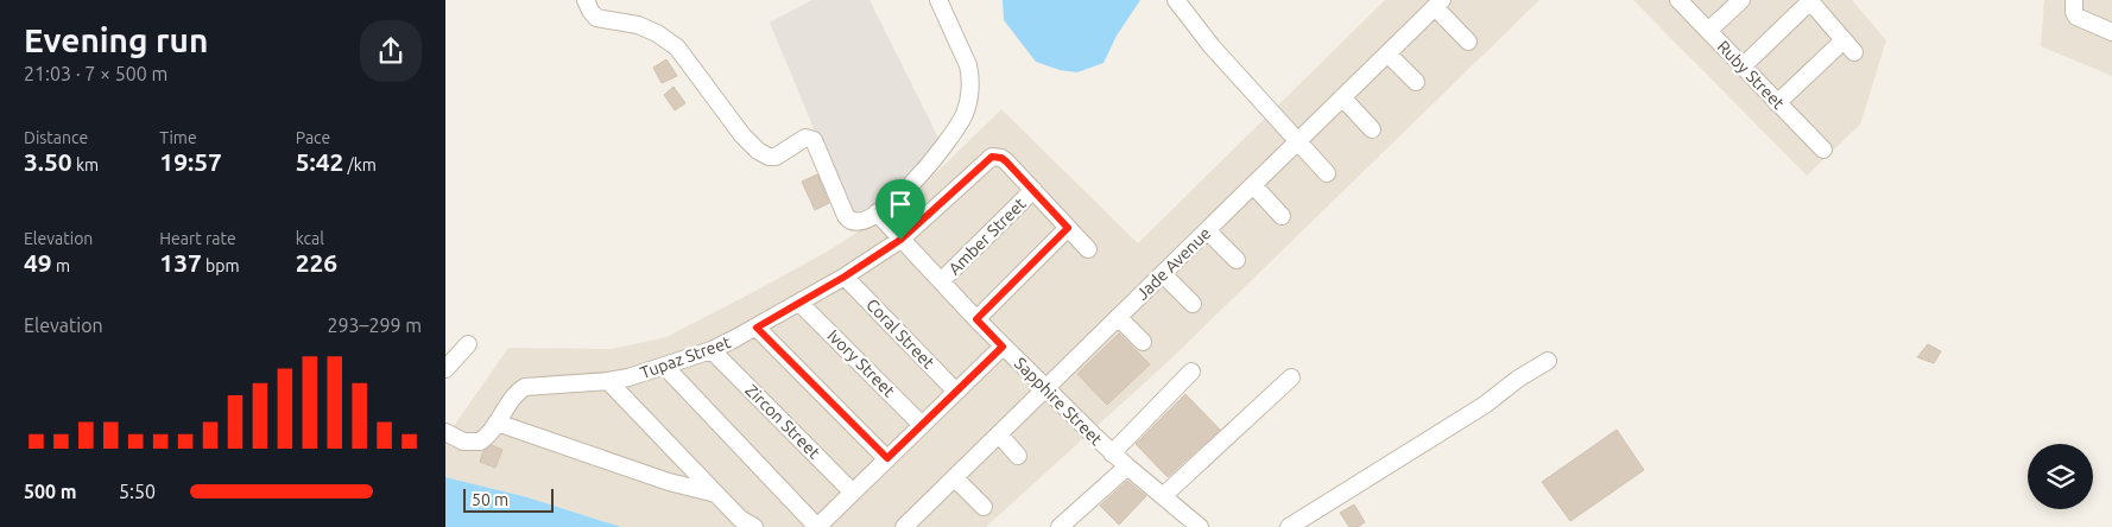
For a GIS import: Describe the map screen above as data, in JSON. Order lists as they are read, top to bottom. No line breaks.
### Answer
{"streets":{"street":["Ruby Street","Amber Street","Jade Avenue","Coral Street","Tupaz Street","Ivory Street","Sapphire Street","Zircon Street"]},"crossings":[["Amber Street","Tupaz Street"],["Amber Street","Sapphire Street"],["Jade Avenue","Sapphire Street"],["Coral Street","Tupaz Street"],["Tupaz Street","Ivory Street"],["Tupaz Street","Sapphire Street"],["Tupaz Street","Zircon Street"]],"scale_bar":"50 m","page":{"heading":["Evening run","21:03 · 7 × 500 m"],"stats":[["Distance","3.50 km"],["Time","19:57"],["Pace","5:42 /km"],["Elevation","49 m"],["Heart rate","137 bpm"],["kcal","226"]],"chart":["Elevation","293–299 m"],"list":[{"name":"500 m","note":"5:50"}],"scale":"50 m"}}
